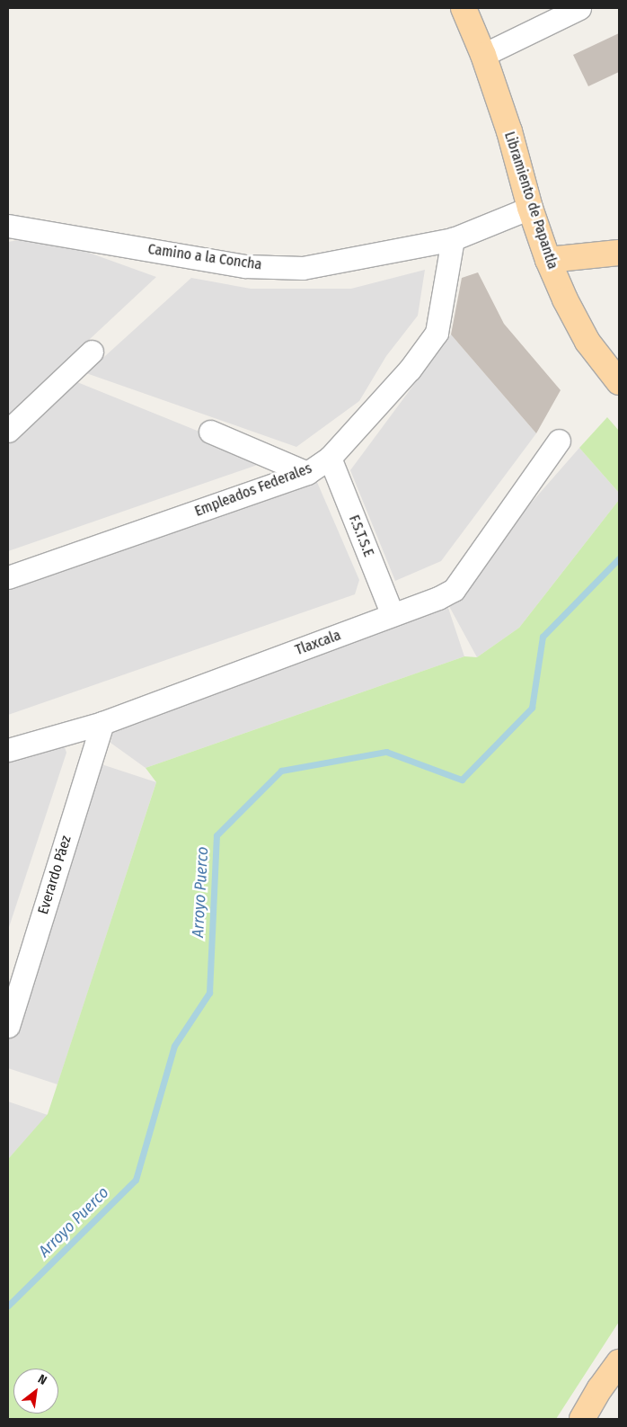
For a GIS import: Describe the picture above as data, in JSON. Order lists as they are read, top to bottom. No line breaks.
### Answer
{"streets":{"main road":["Libramiento de Papantla"],"street":["Camino a la Concha","Empleados Federales","F.S.T.S.E","Tlaxcala","Everardo Páez"]},"crossings":[["Libramiento de Papantla","Camino a la Concha"],["Camino a la Concha","Empleados Federales"],["Empleados Federales","F.S.T.S.E"],["F.S.T.S.E","Tlaxcala"],["Tlaxcala","Everardo Páez"]],"water":["Arroyo Puerco"],"north":"top right"}
